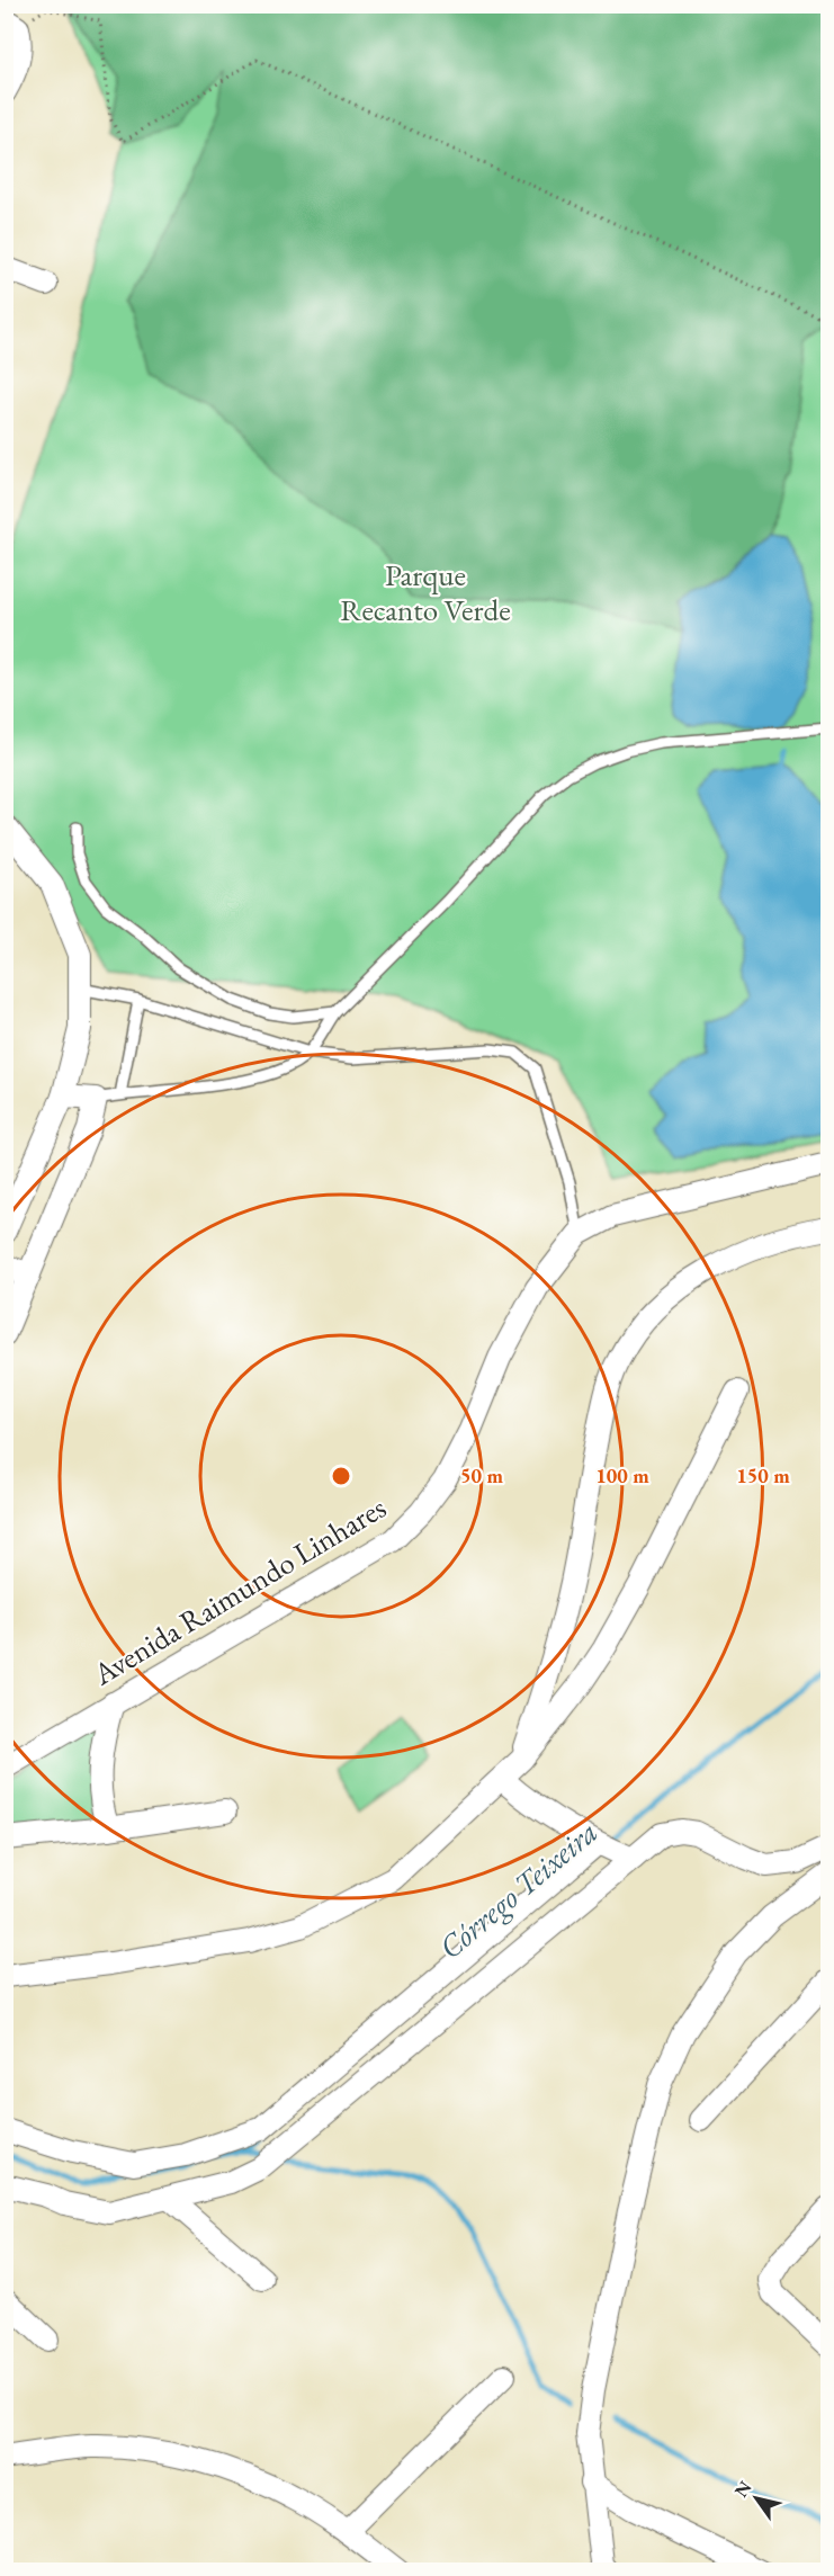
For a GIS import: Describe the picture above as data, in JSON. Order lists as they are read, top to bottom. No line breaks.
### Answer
{"streets":{"street":["Avenida Raimundo Linhares"]},"water":["Córrego Teixeira"],"parks":["Parque Recanto Verde"],"north":"top left","rings":["50 m","100 m","150 m"]}
